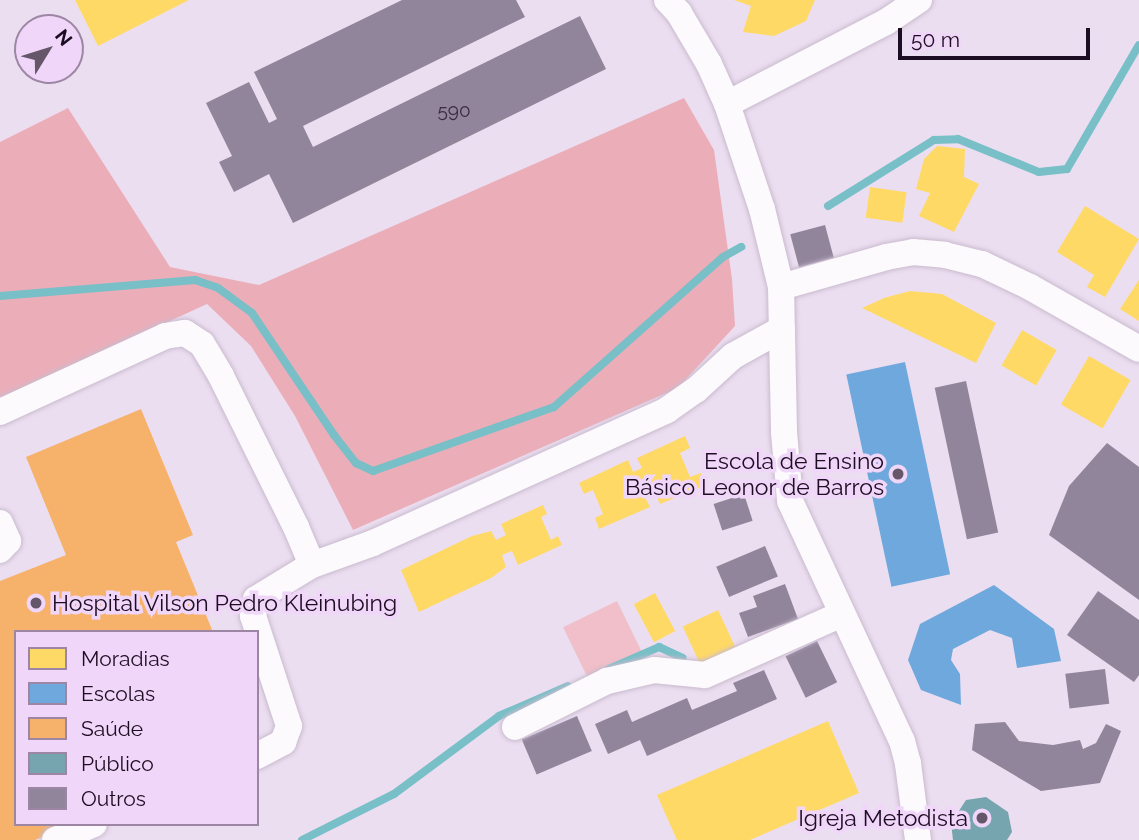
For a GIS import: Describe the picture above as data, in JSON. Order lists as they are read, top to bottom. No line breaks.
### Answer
{"places":["Escola de Ensino Básico Leonor de Barros","Hospital Vilson Pedro Kleinubing","Igreja Metodista"],"house_numbers":["590"],"legend":["Moradias","Escolas","Saúde","Público","Outros"],"scale_bar":"50 m","north":"top right"}
